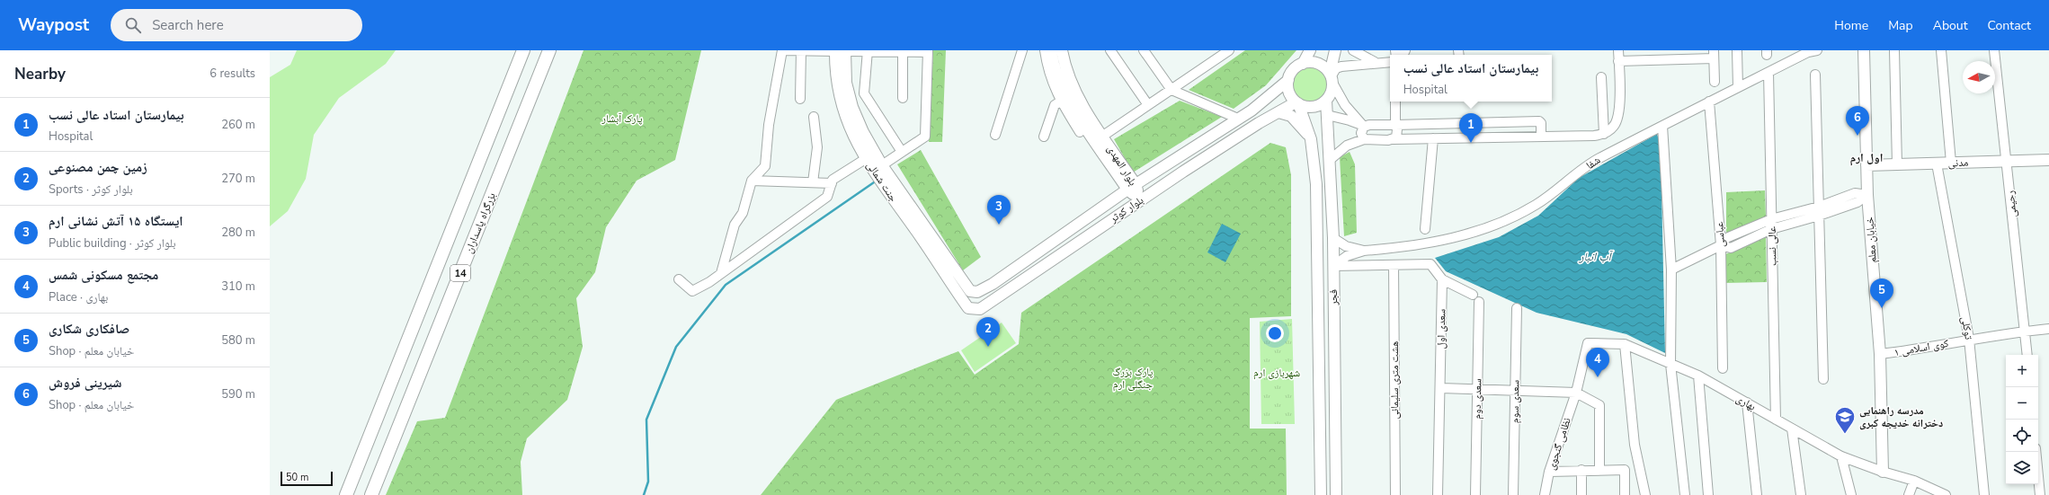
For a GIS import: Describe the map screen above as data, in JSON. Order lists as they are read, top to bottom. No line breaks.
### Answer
{"streets":{"highway":["بزرگراه پاسداران","14"],"main road":["مدنی","بلوار المهدی","جنت شمالی","بلوار کوثر","خیابان معلم","فجر"],"street":["شفا","رحیمی","عباسی","عالی نسب","توکلی","سعدی اول","کوی اسلامی ۱","هشت متری سلیمانی","سعدی دوم","سعدی سوم","بهاری","نظامی گنجوی"]},"crossings":[["شفا","عباسی"],["شفا","عالی نسب"],["مدنی","رحیمی"],["مدنی","خیابان معلم"],["مدنی","توکلی"],["بلوار المهدی","بلوار کوثر"],["جنت شمالی","بلوار کوثر"],["رحیمی","کوی اسلامی ۱"],["بلوار کوثر","فجر"],["خیابان معلم","کوی اسلامی ۱"],["خیابان معلم","بهاری"],["عالی نسب","بهاری"],["توکلی","کوی اسلامی ۱"],["بهاری","نظامی گنجوی"]],"districts":["اول ارم"],"water":["آب انبار"],"parks":["پارک آبشار","پارک بزرگ جنگلی ارم","شهربازی ارم"],"places":{"school or university":["مدرسه راهنمایی دخترانه خدیجه کبری"]},"scale_bar":"50 m","north":"left","page":{"header":"Waypost","search":"Search here","nav":["Home","Map","About","Contact"],"heading":["Nearby","6 results"],"popup":["بیمارستان استاد عالی نسب","Hospital"],"list":[{"mark":"1","name":"بیمارستان استاد عالی نسب","note":"Hospital","value":"260 m"},{"mark":"2","name":"زمین چمن مصنوعی","note":"Sports · بلوار کوثر","value":"270 m"},{"mark":"3","name":"ایستگاه ۱۵ آتش نشانی ارم","note":"Public building · بلوار کوثر","value":"280 m"},{"mark":"4","name":"مجتمع مسکونی شمس","note":"Place · بهاری","value":"310 m"},{"mark":"5","name":"صافکاری شکاری","note":"Shop · خیابان معلم","value":"580 m"},{"mark":"6","name":"شیرینی فروش","note":"Shop · خیابان معلم","value":"590 m"}],"pins":["6","1","3","5","2","4"],"map_buttons":["+","−"],"scale":"50 m"}}
